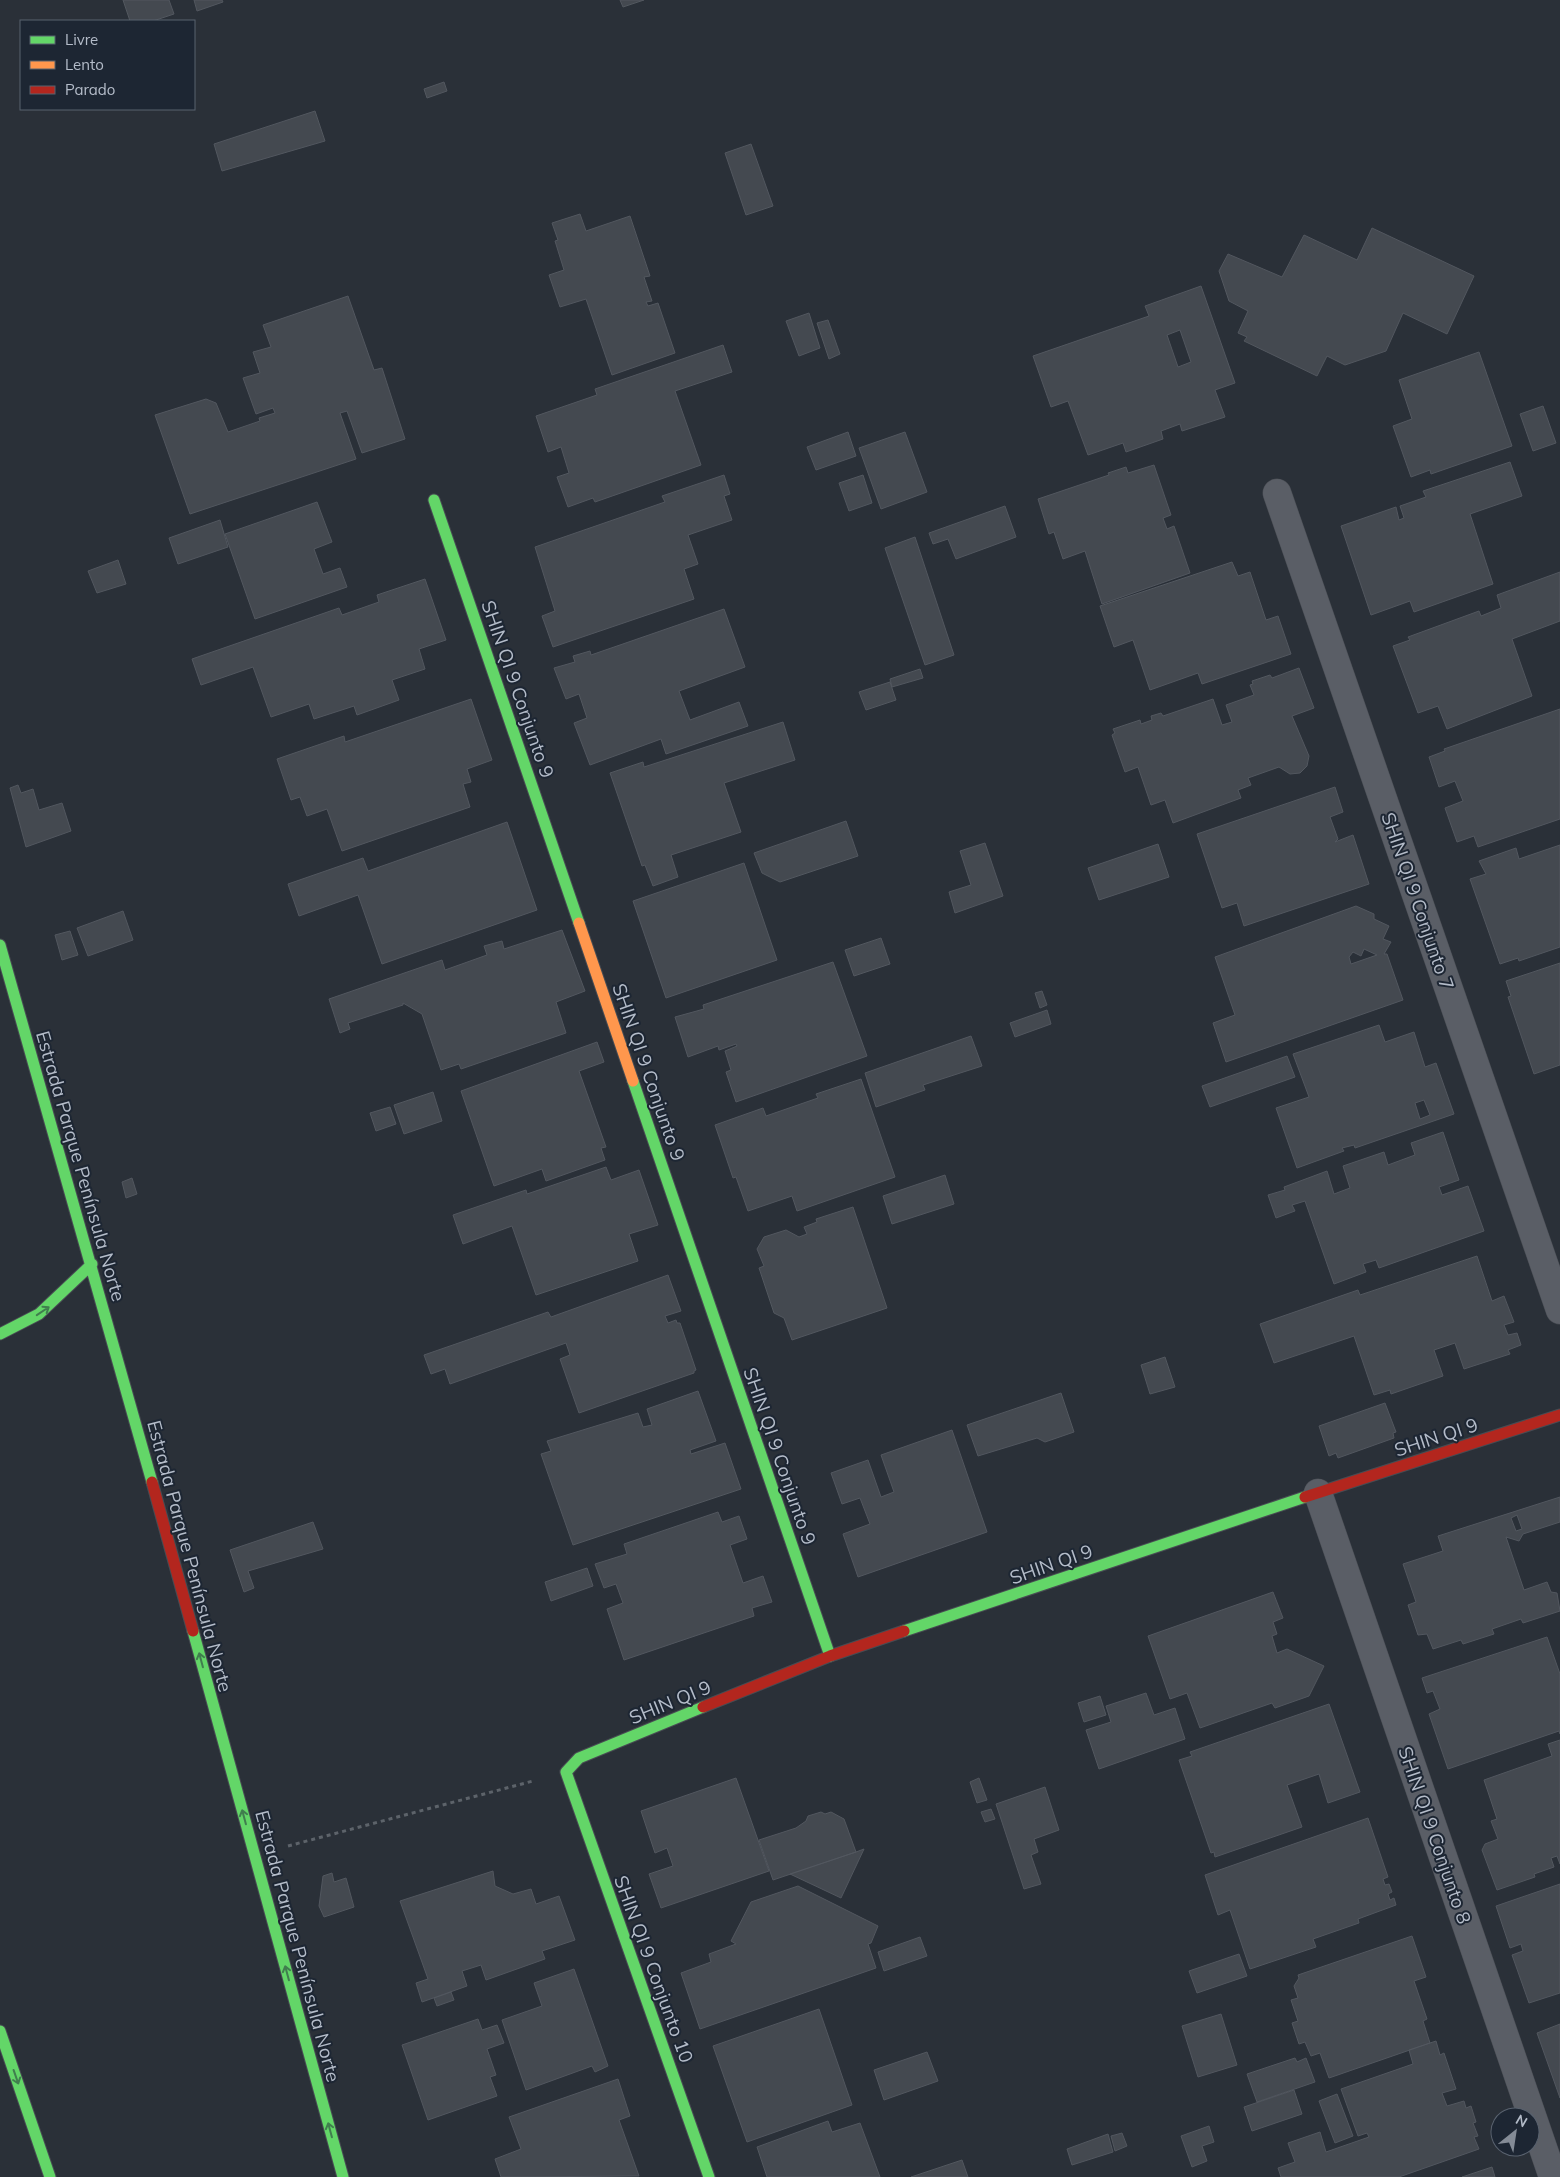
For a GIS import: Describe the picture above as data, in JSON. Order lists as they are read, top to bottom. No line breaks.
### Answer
{"streets":{"street":["SHIN QI 9 Conjunto 9","SHIN QI 9 Conjunto 7","Estrada Parque Península Norte","SHIN QI 9","SHIN QI 9 Conjunto 8","SHIN QI 9 Conjunto 10"]},"crossings":[["SHIN QI 9 Conjunto 9","SHIN QI 9"],["SHIN QI 9","SHIN QI 9 Conjunto 8"],["SHIN QI 9","SHIN QI 9 Conjunto 10"]],"one_way":["Estrada Parque Península Norte"],"legend":["Livre","Lento","Parado"],"north":"top right"}
